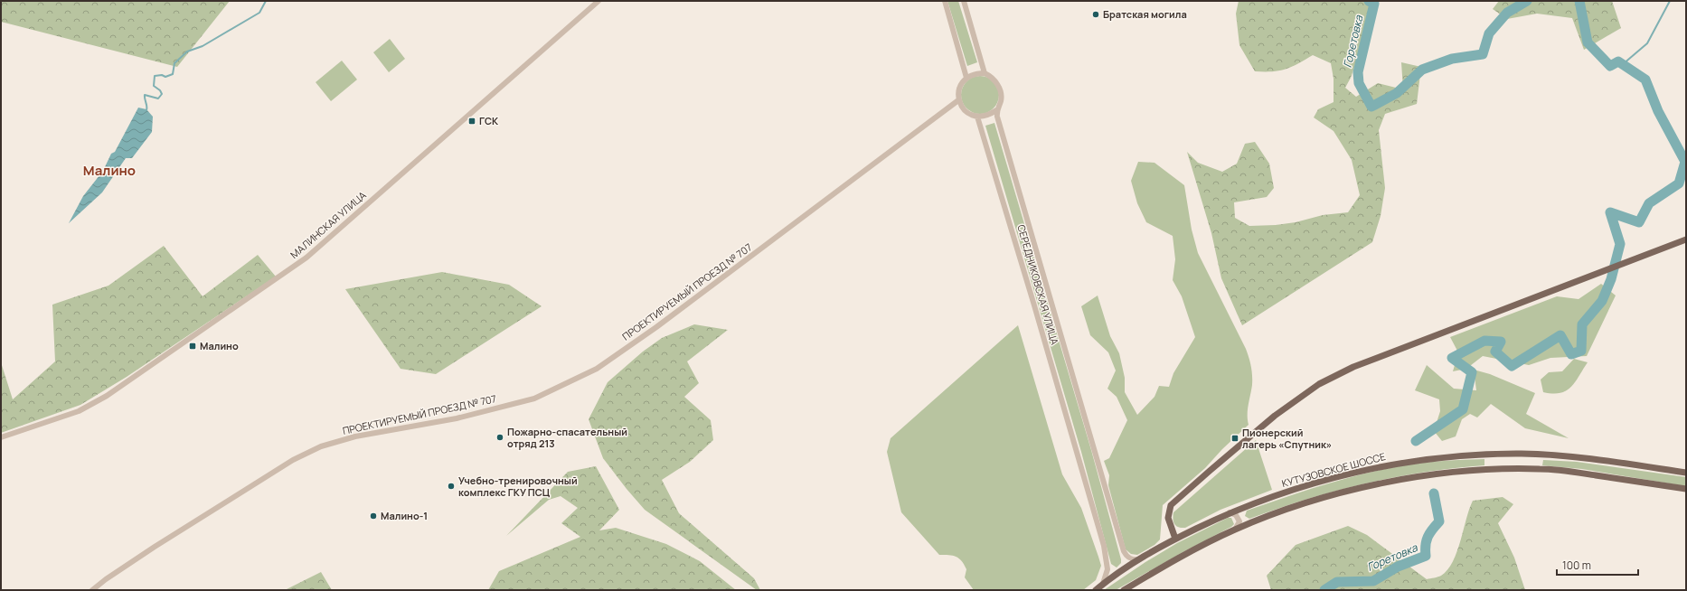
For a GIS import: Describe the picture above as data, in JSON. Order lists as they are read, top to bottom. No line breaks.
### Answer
{"streets":{"main road":["КУТУЗОВСКОЕ ШОССЕ"],"street":["МАЛИНСКАЯ УЛИЦА","СЕРЕДНИКОВСКАЯ УЛИЦА","ПРОЕКТИРУЕМЫЙ ПРОЕЗД № 707"]},"crossings":[["СЕРЕДНИКОВСКАЯ УЛИЦА","ПРОЕКТИРУЕМЫЙ ПРОЕЗД № 707"],["СЕРЕДНИКОВСКАЯ УЛИЦА","КУТУЗОВСКОЕ ШОССЕ"]],"districts":["Малино"],"water":["Горетовка"],"places":{"other":["Братская могила","Пожарно-спасательный отряд 213","Учебно-тренировочный комплекс ГКУ ПСЦ","Малино-1"],"transit":["ГСК","Малино","Пионерский лагерь «Спутник»"]},"scale_bar":"100 m"}
